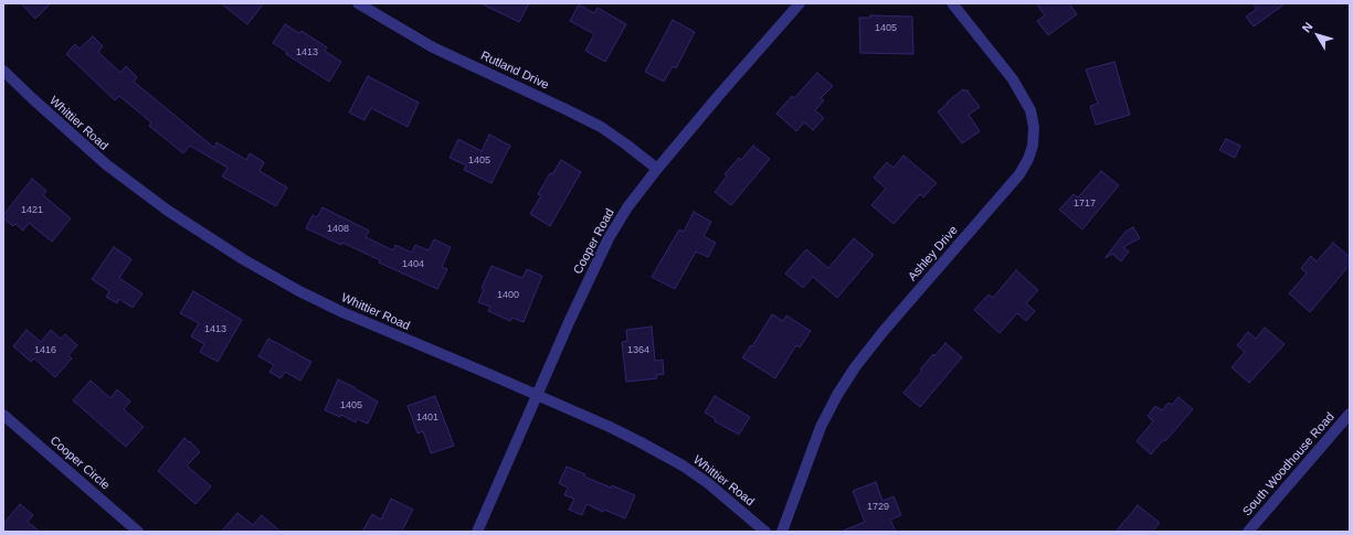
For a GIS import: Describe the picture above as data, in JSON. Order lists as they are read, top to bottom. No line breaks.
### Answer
{"streets":{"street":["Rutland Drive","Whittier Road","Cooper Road","Ashley Drive","Cooper Circle","South Woodhouse Road"]},"crossings":[["Rutland Drive","Cooper Road"],["Whittier Road","Cooper Road"]],"house_numbers":["1405","1413","1405","1717","1421","1408","1404","1400","1413","1416","1364","1405","1401","1729"],"north":"top left"}
